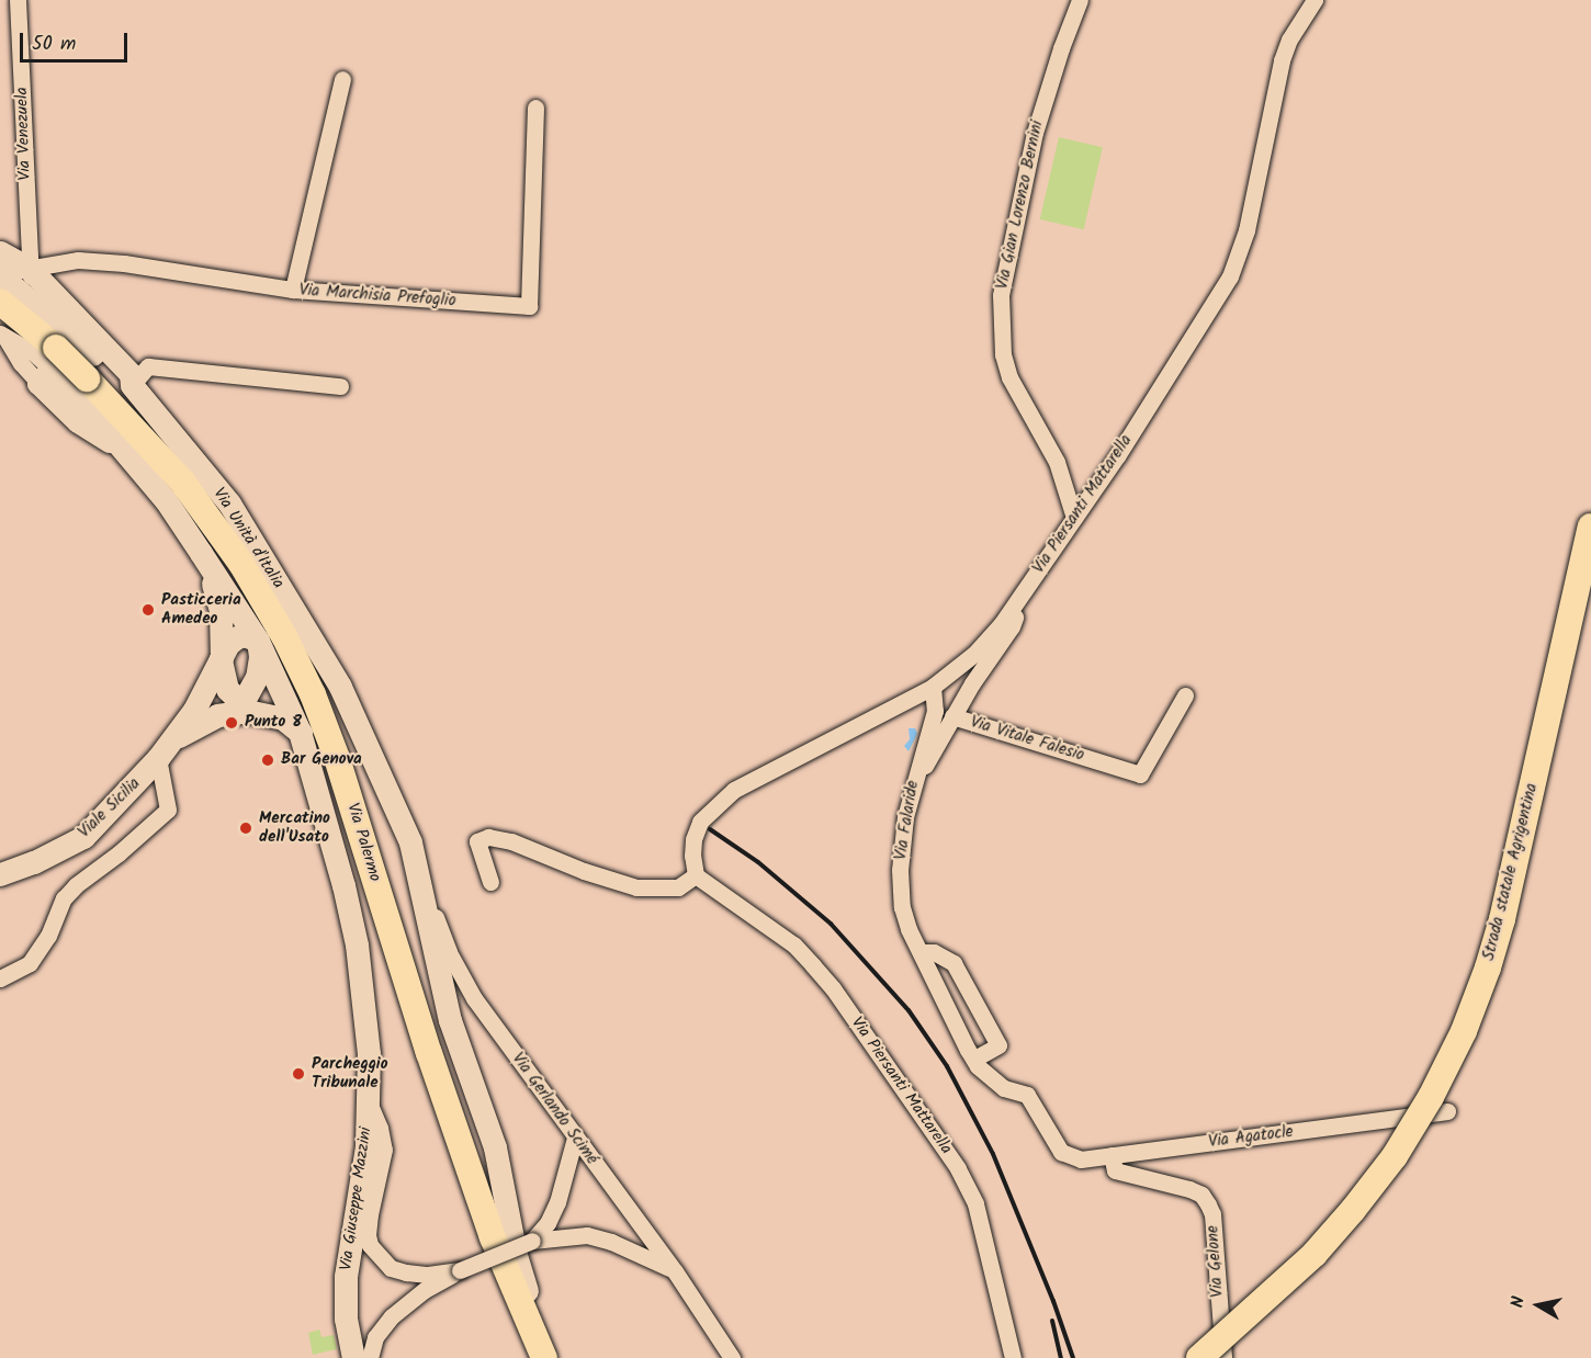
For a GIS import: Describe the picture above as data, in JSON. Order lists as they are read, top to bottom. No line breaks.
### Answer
{"streets":{"main road":["Via Palermo","Strada statale Agrigentina"],"street":["Via Venezuela","Via Gian Lorenzo Bernini","Via Marchisia Prefoglio","Via Piersanti Mattarella","Via Unità d'Italia","Via Vitale Falesio","Viale Sicilia","Via Falaride","Via Gerlando Scimé","Via Agatocle","Via Giuseppe Mazzini","Via Gelone"]},"crossings":[["Via Venezuela","Via Marchisia Prefoglio"],["Via Venezuela","Via Unità d'Italia"],["Via Gian Lorenzo Bernini","Via Piersanti Mattarella"],["Via Marchisia Prefoglio","Via Unità d'Italia"],["Via Piersanti Mattarella","Via Falaride"],["Via Unità d'Italia","Via Palermo"],["Via Unità d'Italia","Via Gerlando Scimé"],["Via Unità d'Italia","Via Giuseppe Mazzini"],["Via Vitale Falesio","Via Falaride"],["Via Falaride","Via Agatocle"],["Via Falaride","Via Gelone"],["Via Palermo","Via Giuseppe Mazzini"],["Via Agatocle","Via Gelone"]],"places":["Pasticceria Amedeo","Punto 8","Bar Genova","Mercatino dell'Usato","Parcheggio Tribunale"],"scale_bar":"50 m","north":"left"}
